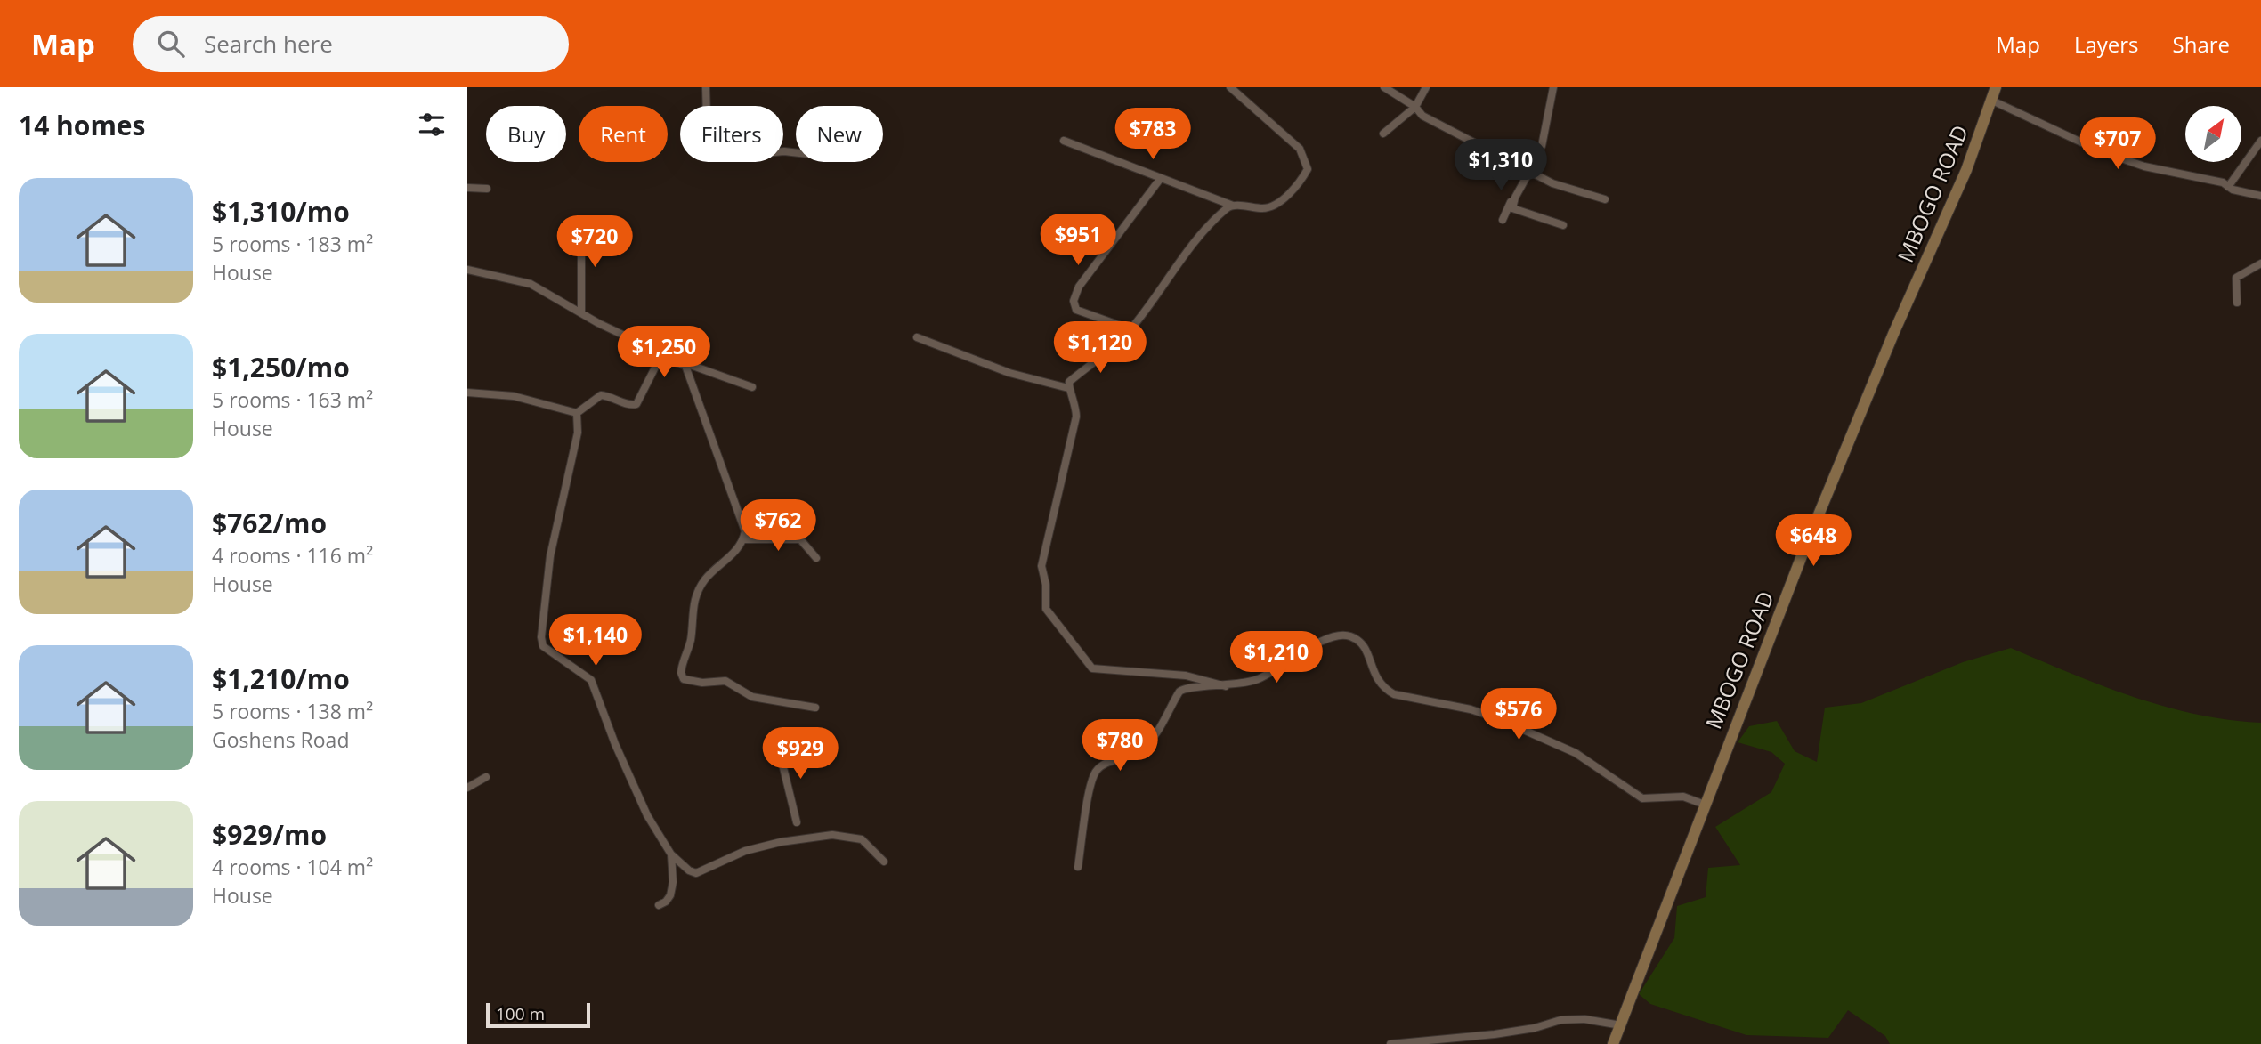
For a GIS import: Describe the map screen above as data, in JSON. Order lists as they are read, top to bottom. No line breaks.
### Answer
{"streets":{"main road":["MBOGO ROAD"]},"scale_bar":"100 m","north":"top right","page":{"header":"Map","search":"Search here","nav":["Map","Layers","Share"],"heading":"14 homes","chip":["Buy","Rent","Filters","New"],"price":["$783","$707","$1,310","$951","$720","$1,120","$1,250","$762","$648","$1,140","$1,210","$576","$780","$929"],"list":[{"name":"$1,310/mo","note":"5 rooms · 183 m² · House"},{"name":"$1,250/mo","note":"5 rooms · 163 m² · House"},{"name":"$762/mo","note":"4 rooms · 116 m² · House"},{"name":"$1,210/mo","note":"5 rooms · 138 m² · Goshens Road"},{"name":"$929/mo","note":"4 rooms · 104 m² · House"}],"scale":"100 m"}}
